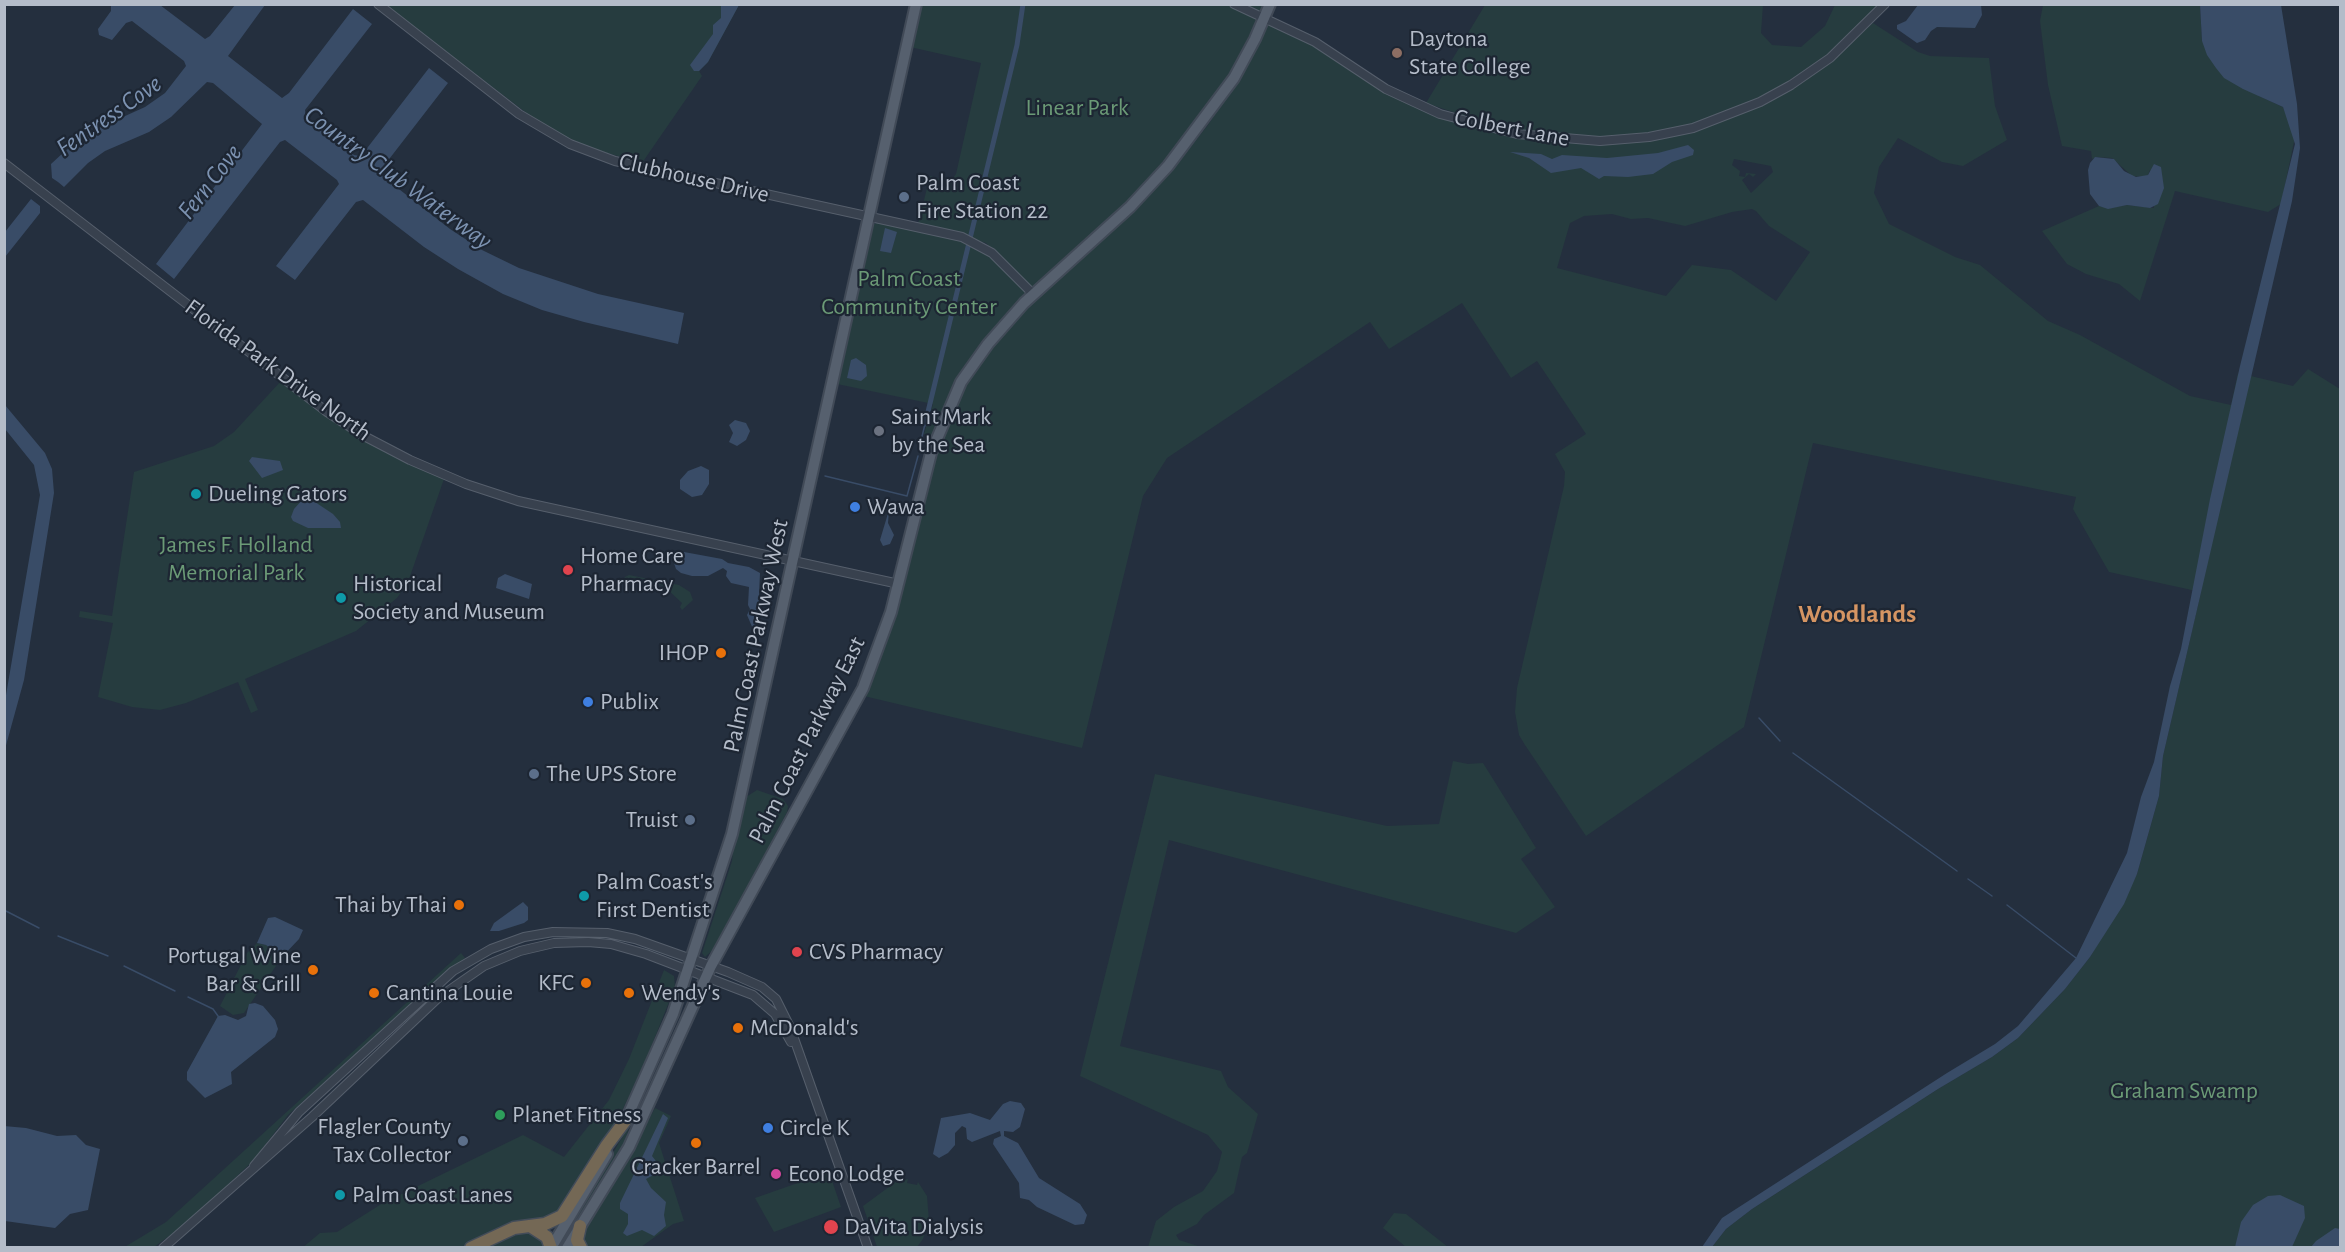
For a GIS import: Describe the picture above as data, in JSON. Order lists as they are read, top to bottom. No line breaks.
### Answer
{"streets":{"main road":["Palm Coast Parkway West","Palm Coast Parkway East"],"street":["Colbert Lane","Clubhouse Drive","Florida Park Drive North"]},"crossings":[["Colbert Lane","Palm Coast Parkway East"],["Clubhouse Drive","Palm Coast Parkway West"],["Clubhouse Drive","Palm Coast Parkway East"],["Florida Park Drive North","Palm Coast Parkway West"],["Florida Park Drive North","Palm Coast Parkway East"]],"districts":["Woodlands"],"water":["Fentress Cove","Country Club Waterway","Fern Cove"],"parks":["Linear Park","Palm Coast Community Center","James F. Holland Memorial Park","Graham Swamp"],"places":["Daytona State College","Palm Coast Fire Station 22","Saint Mark by the Sea","Dueling Gators","Wawa","Home Care Pharmacy","Historical Society and Museum","IHOP","Publix","The UPS Store","Truist","Palm Coast's First Dentist","Thai by Thai","CVS Pharmacy","Portugal Wine Bar & Grill","KFC","Cantina Louie","Wendy's","McDonald's","Planet Fitness","Circle K","Flagler County Tax Collector","Cracker Barrel","Econo Lodge","Palm Coast Lanes","DaVita Dialysis"]}
